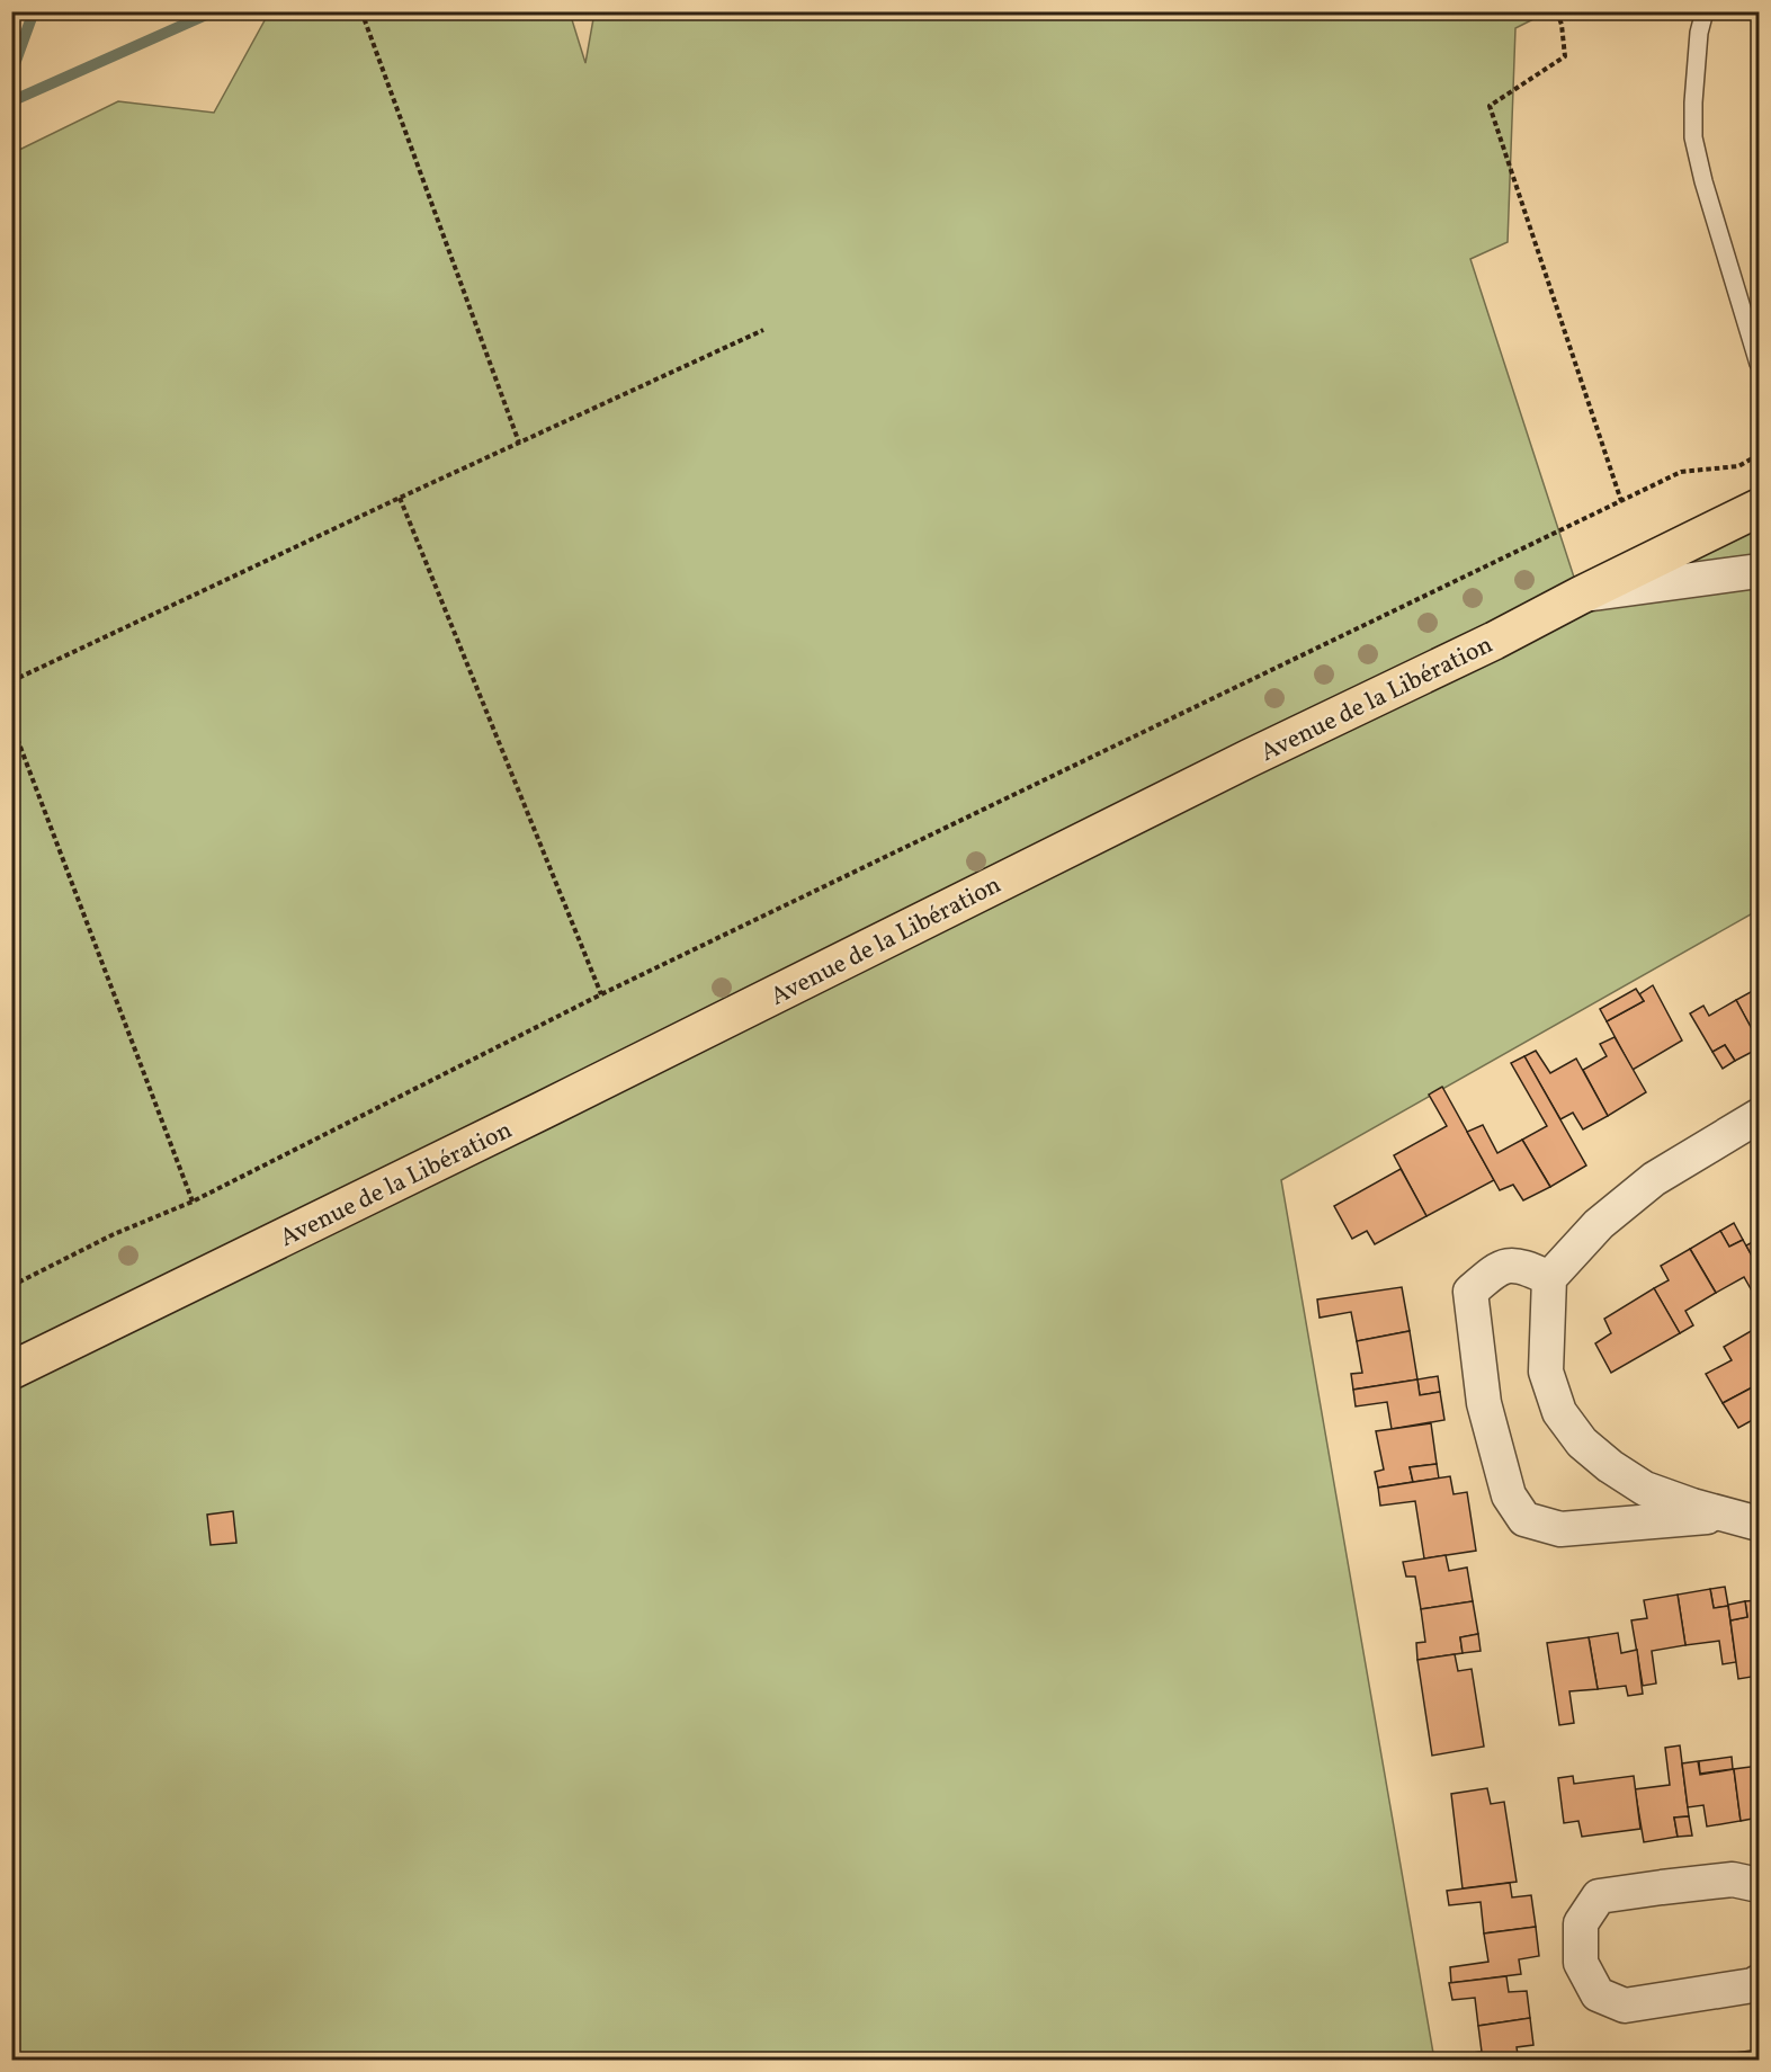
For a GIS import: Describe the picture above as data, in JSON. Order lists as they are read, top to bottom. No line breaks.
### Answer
{"streets":{"main road":["Avenue de la Libération"]}}
